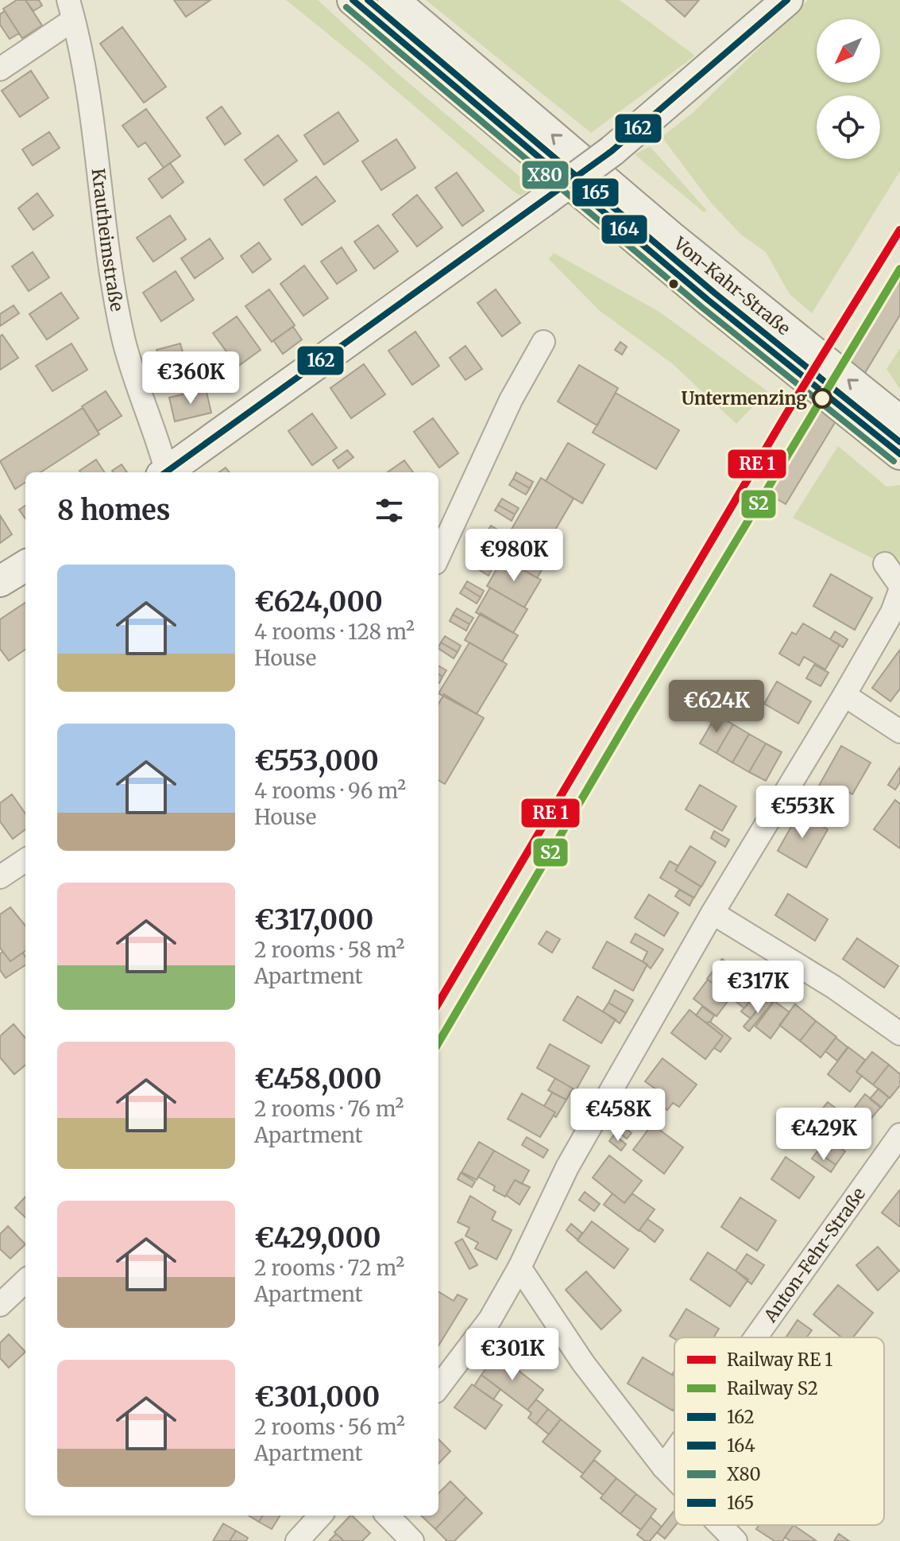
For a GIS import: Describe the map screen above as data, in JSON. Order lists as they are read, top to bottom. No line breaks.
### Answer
{"streets":{"main road":["Von-Kahr-Straße"],"street":["Krautheimstraße","Anton-Fehr-Straße"]},"places":["Untermenzing"],"lines":["transit line 162","transit line 164","transit line 165","transit line X80","rail line S2"],"legend":["Railway RE 1","Railway S2","162","164","X80","165"],"north":"bottom left","page":{"price":["€360K","€980K","€624K","€553K","€317K","€458K","€429K","€301K"],"heading":"8 homes","list":[{"name":"€624,000","note":"4 rooms · 128 m² · House"},{"name":"€553,000","note":"4 rooms · 96 m² · House"},{"name":"€317,000","note":"2 rooms · 58 m² · Apartment"},{"name":"€458,000","note":"2 rooms · 76 m² · Apartment"},{"name":"€429,000","note":"2 rooms · 72 m² · Apartment"},{"name":"€301,000","note":"2 rooms · 56 m² · Apartment"}]}}
